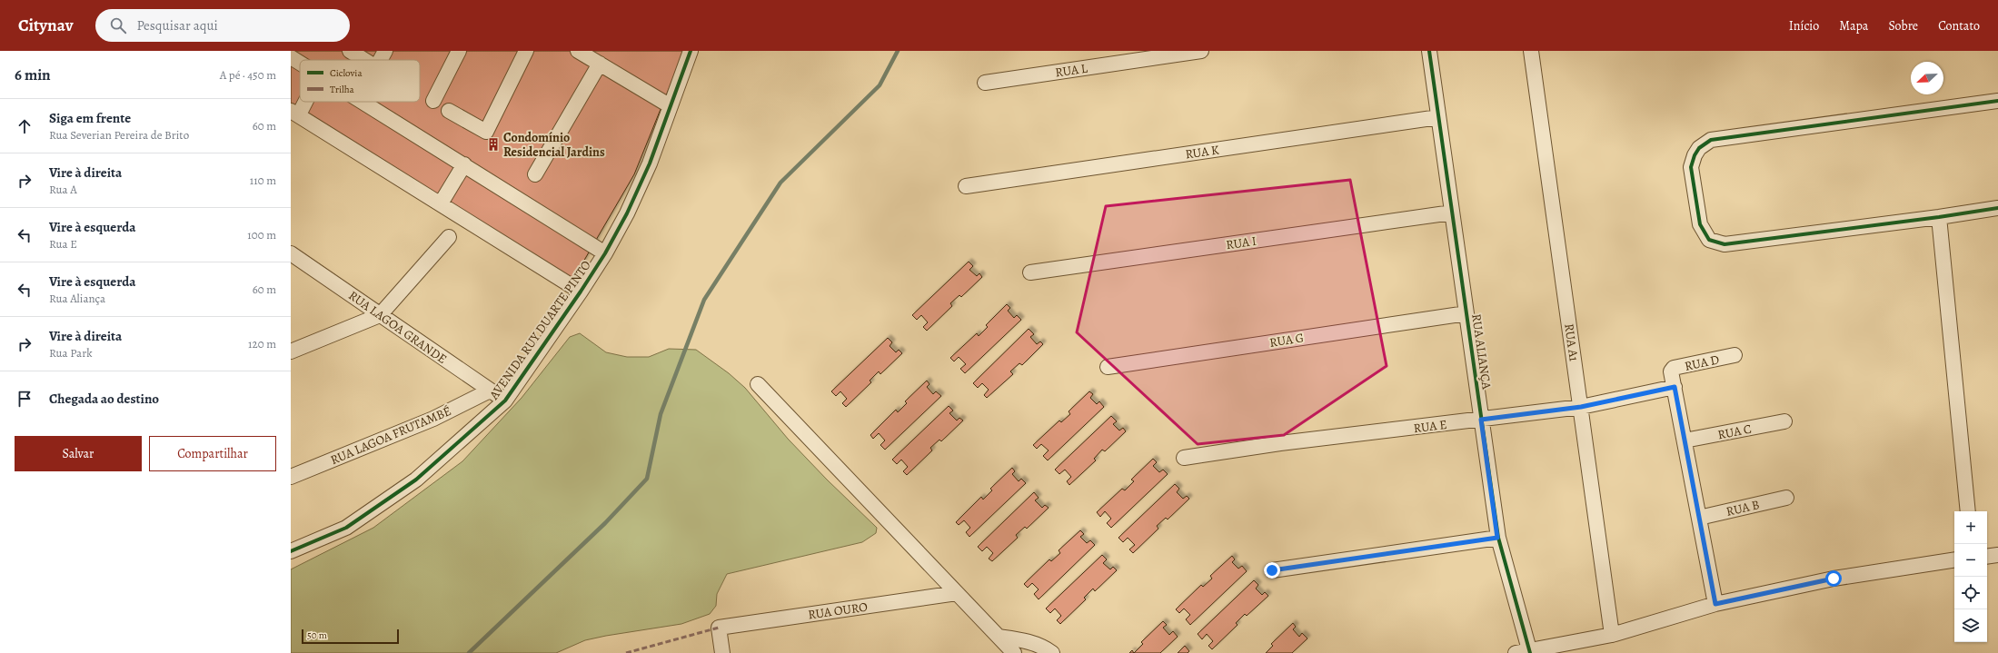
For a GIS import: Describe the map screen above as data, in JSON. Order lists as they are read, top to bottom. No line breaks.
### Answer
{"streets":{"street":["RUA L","RUA K","RUA I","RUA LAGOA GRANDE","AVENIDA RUY DUARTE PINTO","RUA G","RUA A1","RUA ALIANÇA","RUA D","RUA E","RUA C","RUA LAGOA FRUTAMBÉ","RUA B","RUA OURO"]},"crossings":[["RUA K","RUA ALIANÇA"],["RUA I","RUA ALIANÇA"],["RUA LAGOA GRANDE","AVENIDA RUY DUARTE PINTO"],["RUA LAGOA GRANDE","RUA LAGOA FRUTAMBÉ"],["RUA G","RUA ALIANÇA"],["RUA A1","RUA E"],["RUA ALIANÇA","RUA E"],["RUA D","RUA E"]],"places":{"building":["Condomínio Residencial Jardins"]},"legend":["Ciclovia","Trilha"],"scale_bar":"50 m","north":"bottom left","page":{"header":"Citynav","search":"Pesquisar aqui","nav":["Início","Mapa","Sobre","Contato"],"heading":["6 min","A pé · 450 m"],"list":[["Siga em frente","Rua Severian Pereira de Brito","60 m"],["Vire à direita","Rua A","110 m"],["Vire à esquerda","Rua E","100 m"],["Vire à esquerda","Rua Aliança","60 m"],["Vire à direita","Rua Park","120 m"],"Chegada ao destino"],"buttons":["Salvar","Compartilhar"],"map_buttons":["+","−"],"scale":"50 m"}}
